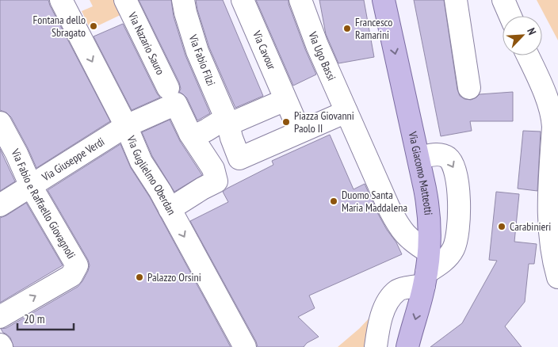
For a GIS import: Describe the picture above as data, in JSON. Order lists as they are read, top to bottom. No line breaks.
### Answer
{"streets":{"main road":["Via Giacomo Matteotti"],"street":["Via Nazario Sauro","Via Cavour","Via Ugo Bassi","Via Fabio Filzi","Via Giuseppe Verdi","Via Guglielmo Oberdan","Via Fabio e Raffaello Giovagnoli"]},"crossings":[["Via Nazario Sauro","Via Fabio Filzi"],["Via Nazario Sauro","Via Giuseppe Verdi"],["Via Nazario Sauro","Via Guglielmo Oberdan"],["Via Ugo Bassi","Via Giacomo Matteotti"],["Via Giuseppe Verdi","Via Guglielmo Oberdan"],["Via Giuseppe Verdi","Via Fabio e Raffaello Giovagnoli"]],"one_way":["Via Giacomo Matteotti","Via Guglielmo Oberdan"],"places":["Fontana dello Sbragato","Francesco Ramarini","Piazza Giovanni Paolo II","Duomo Santa Maria Maddalena","Carabinieri","Palazzo Orsini"],"scale_bar":"20 m","north":"top right"}
